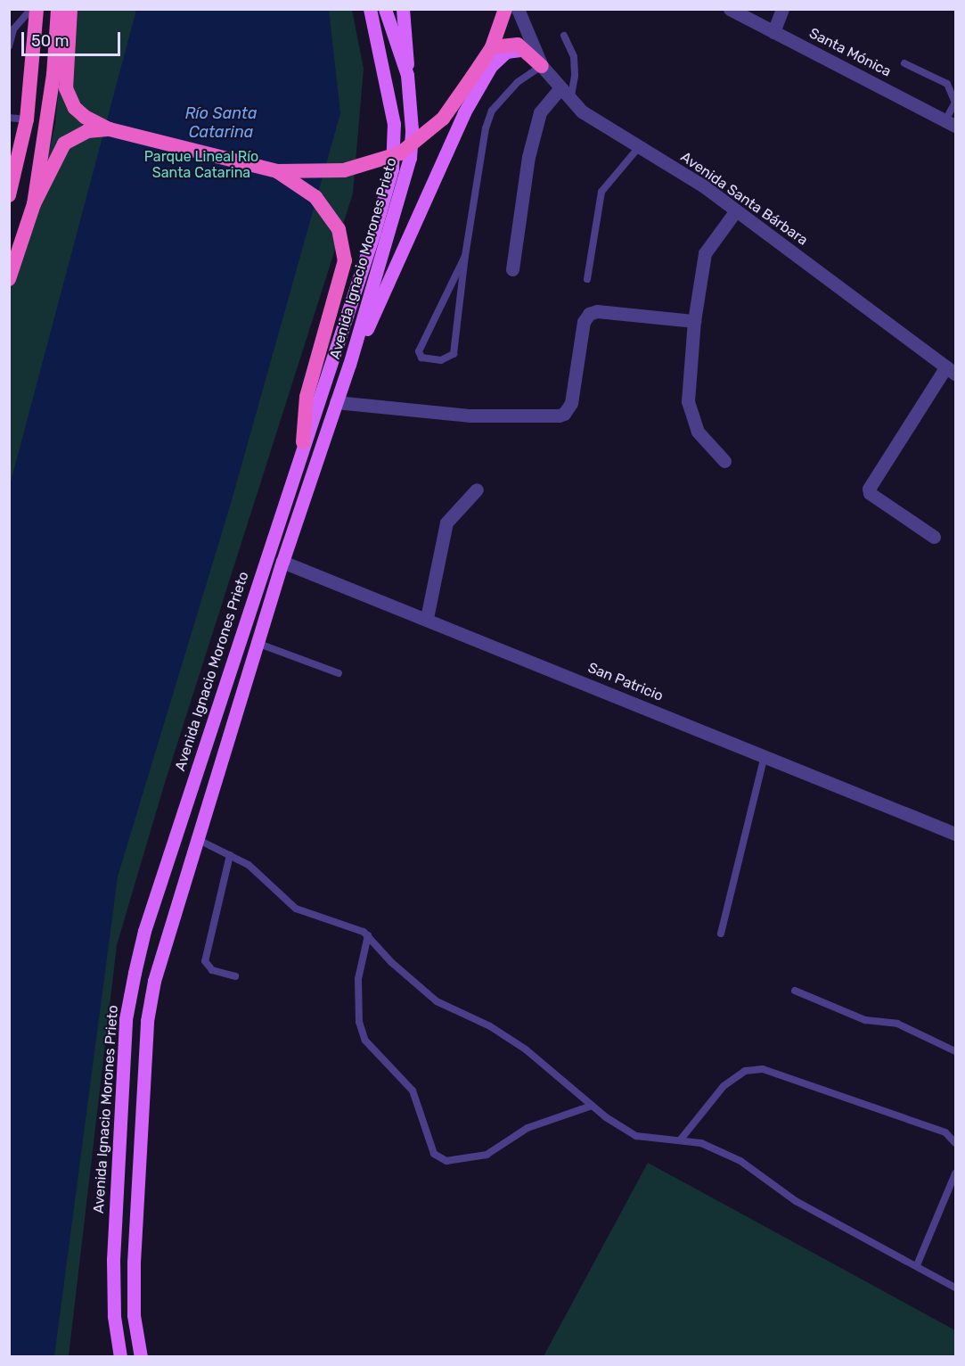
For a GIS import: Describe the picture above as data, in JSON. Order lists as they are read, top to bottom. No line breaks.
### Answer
{"streets":{"main road":["Avenida Ignacio Morones Prieto"],"street":["Santa Mónica","Avenida Santa Bárbara","San Patricio"]},"crossings":[["Avenida Ignacio Morones Prieto","San Patricio"]],"water":["Río Santa Catarina"],"parks":["Parque Lineal Río Santa Catarina"],"scale_bar":"50 m"}
